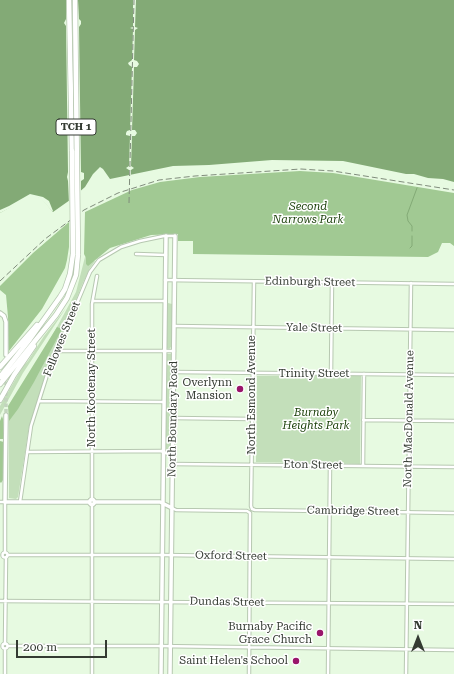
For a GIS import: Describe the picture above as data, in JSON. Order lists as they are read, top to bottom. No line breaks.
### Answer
{"streets":{"highway":["TCH 1"],"street":["Edinburgh Street","Yale Street","Fellowes Street","Trinity Street","North Kootenay Street","North Esmond Avenue","North Boundary Road","North MacDonald Avenue","Eton Street","Cambridge Street","Oxford Street","Dundas Street"]},"crossings":[["Edinburgh Street","North Esmond Avenue"],["Edinburgh Street","North Boundary Road"],["Edinburgh Street","North MacDonald Avenue"],["Yale Street","North Esmond Avenue"],["Yale Street","North Boundary Road"],["Yale Street","North MacDonald Avenue"],["Fellowes Street","North Boundary Road"],["Trinity Street","North Esmond Avenue"],["Trinity Street","North Boundary Road"],["Trinity Street","North MacDonald Avenue"],["North Kootenay Street","Oxford Street"],["North Kootenay Street","Dundas Street"],["North Esmond Avenue","Eton Street"],["North Esmond Avenue","Cambridge Street"],["North Boundary Road","Eton Street"],["North Boundary Road","Oxford Street"],["North Boundary Road","Dundas Street"],["North MacDonald Avenue","Eton Street"],["North MacDonald Avenue","Cambridge Street"],["North MacDonald Avenue","Oxford Street"],["North MacDonald Avenue","Dundas Street"]],"parks":["Second Narrows Park","Burnaby Heights Park"],"places":["Overlynn Mansion","Burnaby Pacific Grace Church","Saint Helen's School"],"scale_bar":"200 m","north":"top"}
